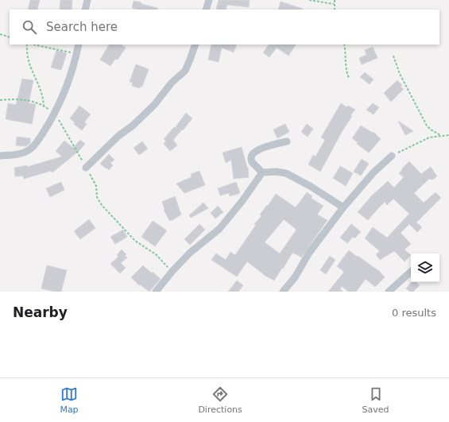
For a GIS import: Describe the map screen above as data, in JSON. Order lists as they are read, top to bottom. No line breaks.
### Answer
{"page":{"search":"Search here","heading":["Nearby","0 results"],"nav":["Map","Directions","Saved"]}}
